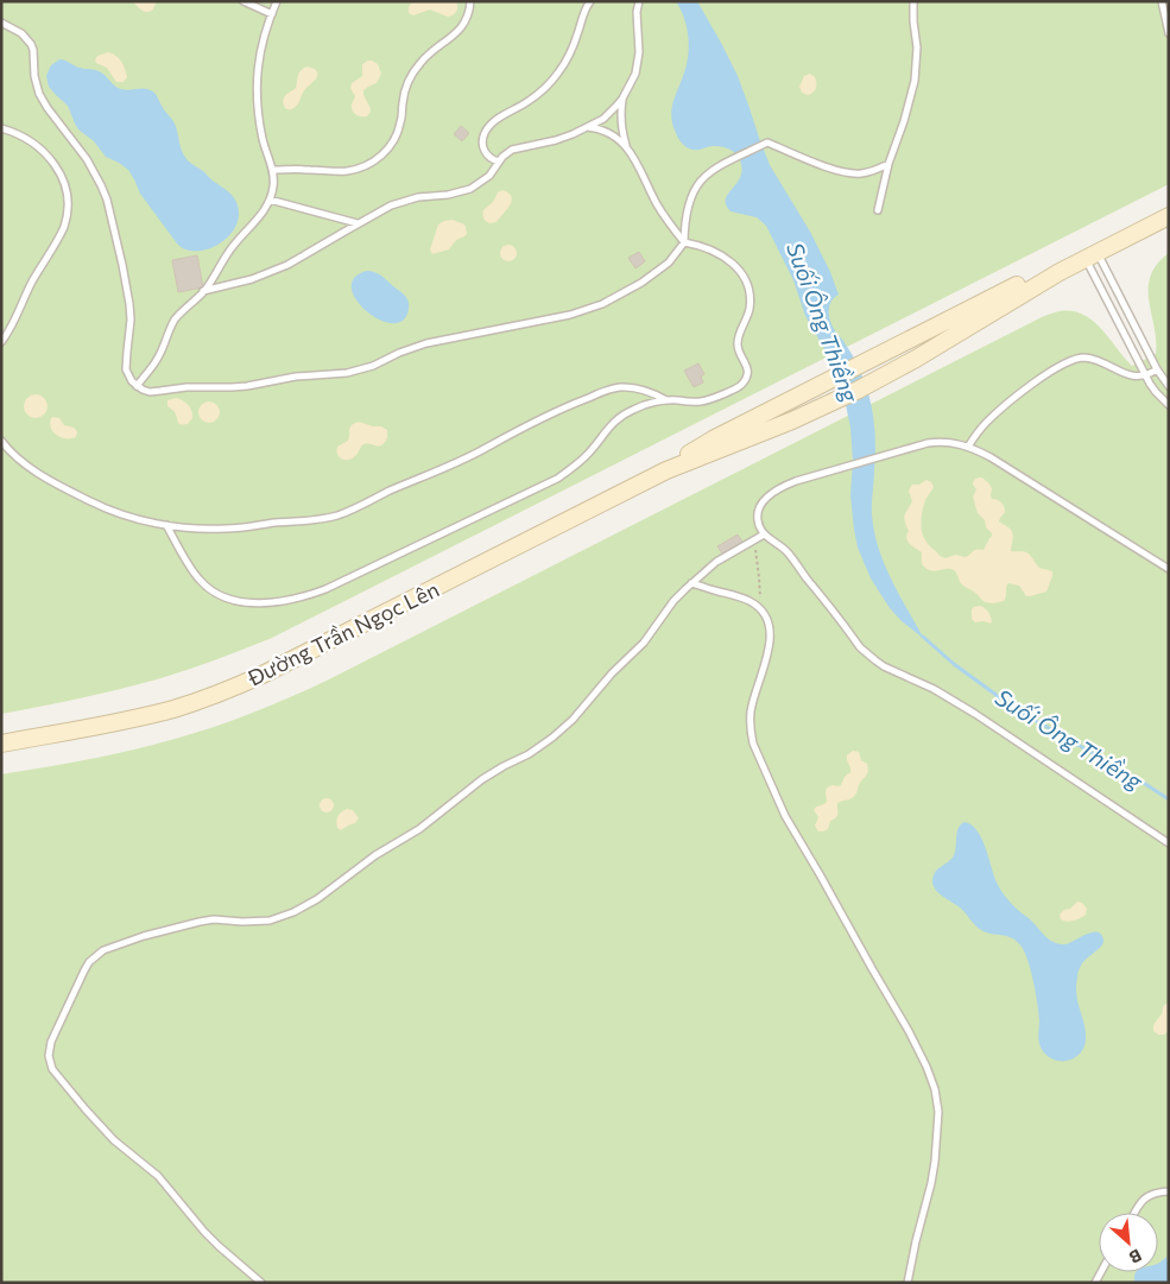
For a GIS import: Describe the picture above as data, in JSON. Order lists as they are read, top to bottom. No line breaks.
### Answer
{"streets":{"street":["Đường Trần Ngọc Lên"]},"water":["Suối Ông Thiềng"],"north":"bottom right"}
